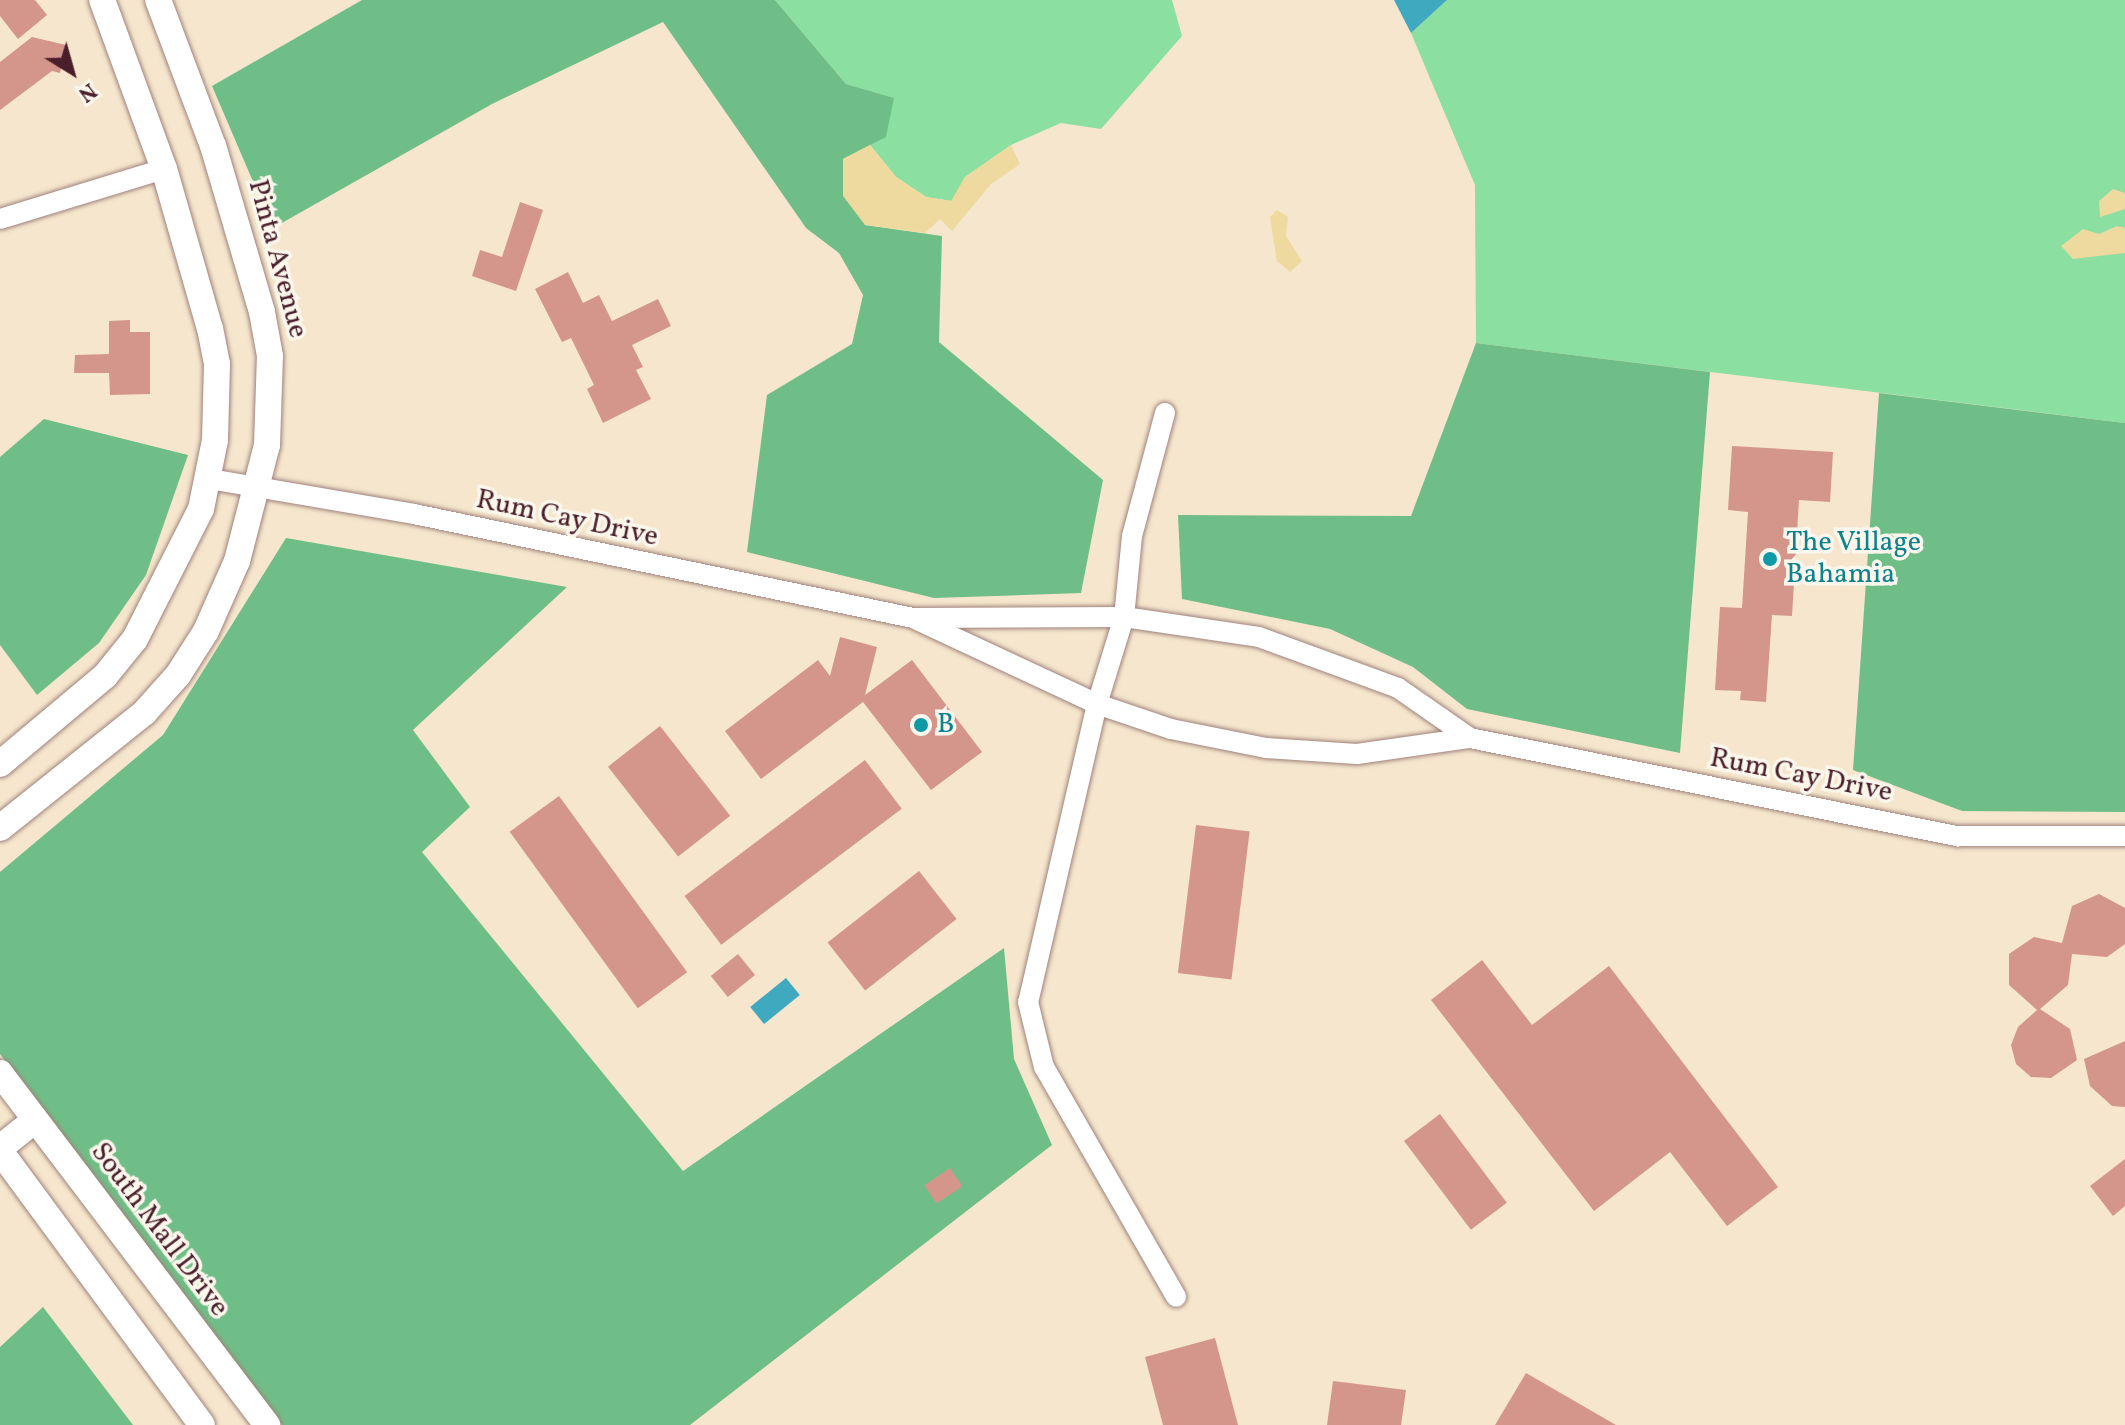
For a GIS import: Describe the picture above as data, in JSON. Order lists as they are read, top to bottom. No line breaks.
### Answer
{"streets":{"street":["Pinta Avenue","Rum Cay Drive","South Mall Drive"]},"crossings":[["Pinta Avenue","Rum Cay Drive"]],"places":["The Village Bahamia","B"],"north":"bottom right"}
